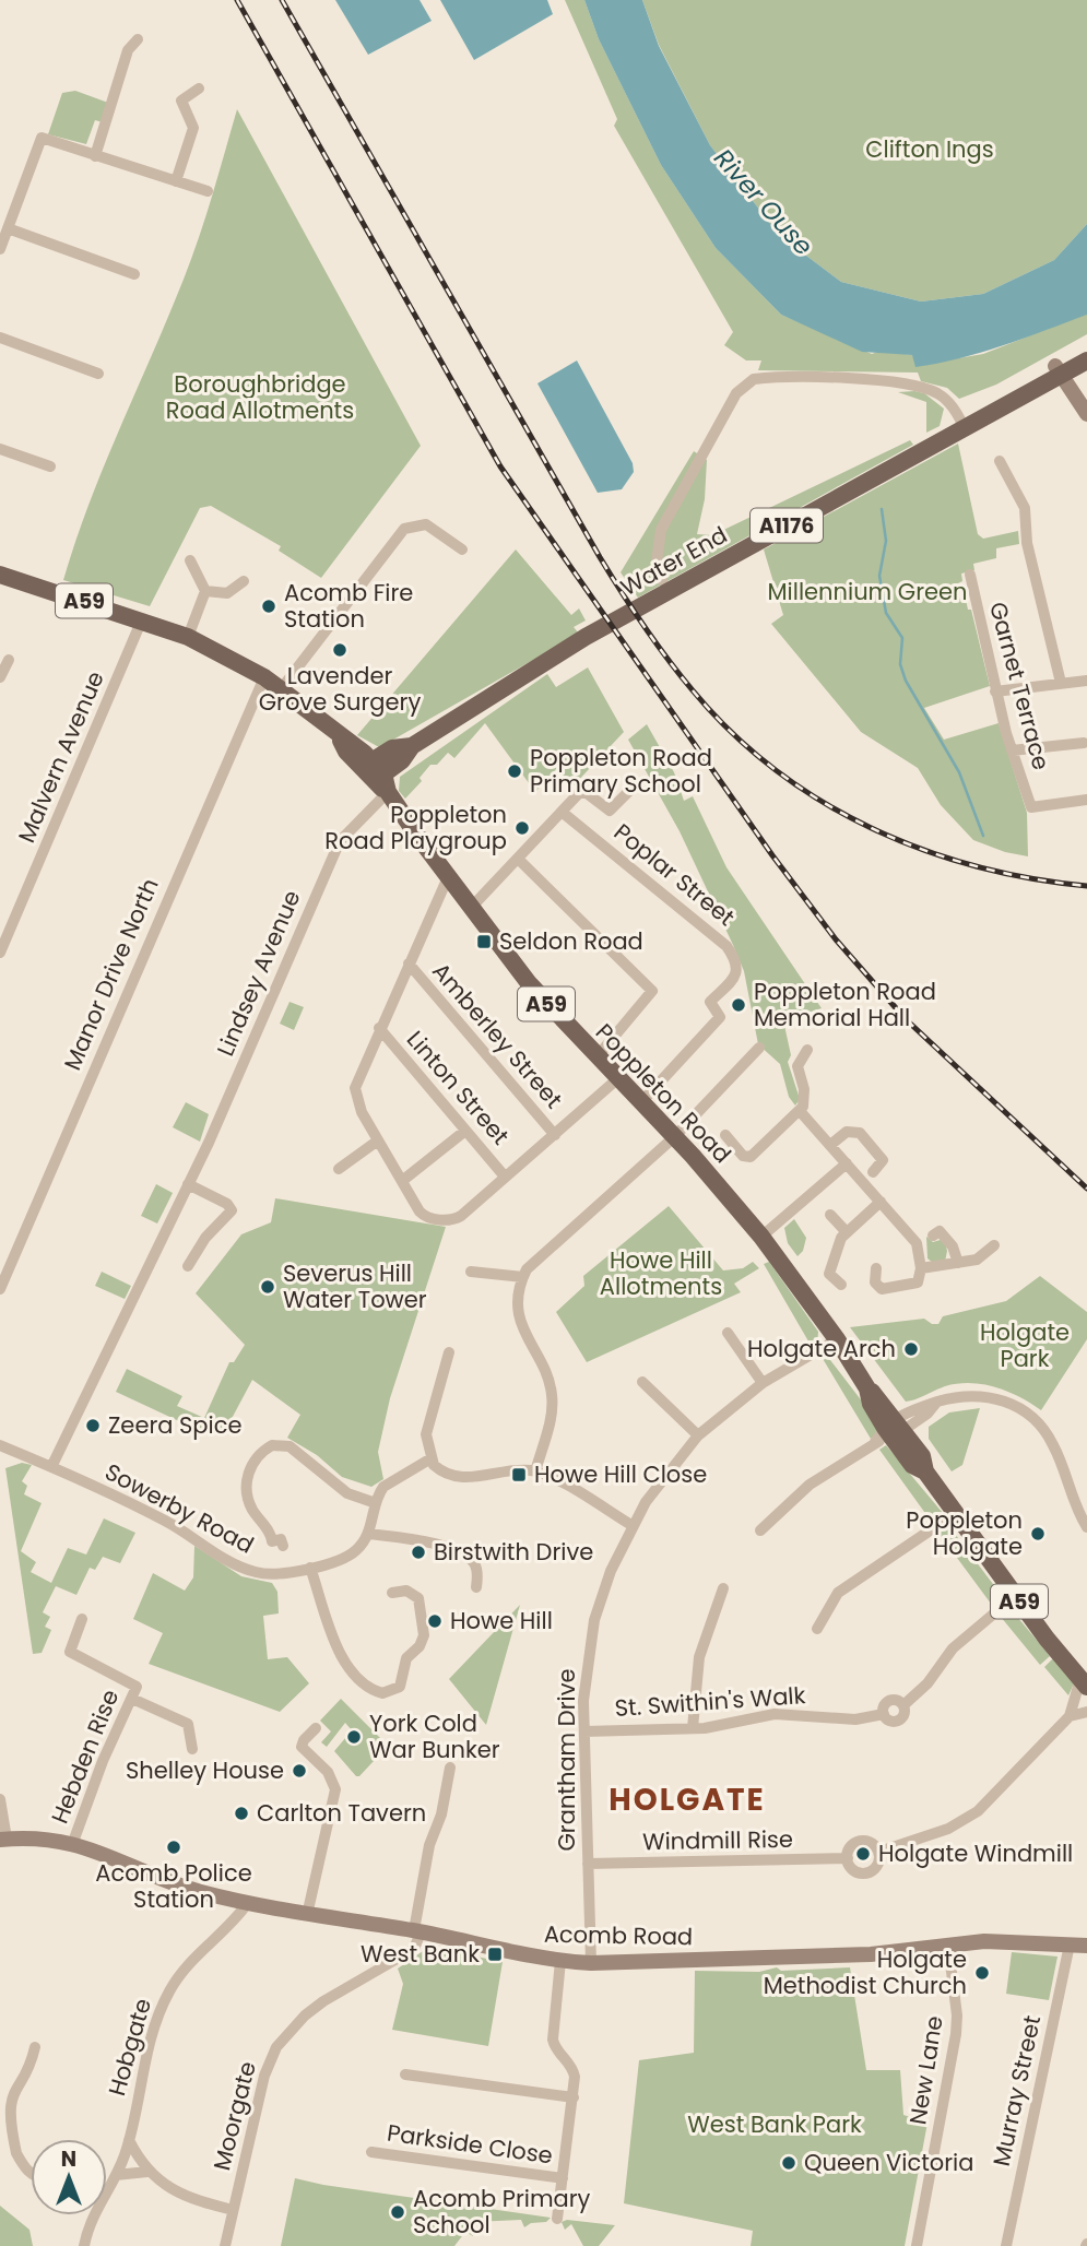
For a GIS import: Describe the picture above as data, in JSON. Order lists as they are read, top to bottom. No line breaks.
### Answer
{"streets":{"main road":["A1176","Water End","A59","Poppleton Road","Acomb Road"],"street":["Garnet Terrace","Malvern Avenue","Poplar Street","Lindsey Avenue","Manor Drive North","Amberley Street","Linton Street","Sowerby Road","St. Swithin's Walk","Hebden Rise","Grantham Drive","Windmill Rise","Hobgate","New Lane","Murray Street","Moorgate","Parkside Close"]},"crossings":[["Water End","A59"],["Water End","Lindsey Avenue"],["Water End","Poppleton Road"],["A59","Malvern Avenue"],["A59","Lindsey Avenue"],["A59","Manor Drive North"],["A59","Poppleton Road"],["Poplar Street","Poppleton Road"],["Lindsey Avenue","Poppleton Road"],["Lindsey Avenue","Sowerby Road"],["Poppleton Road","St. Swithin's Walk"],["Poppleton Road","Grantham Drive"],["Poppleton Road","Windmill Rise"],["St. Swithin's Walk","Grantham Drive"],["Hebden Rise","Acomb Road"],["Grantham Drive","Windmill Rise"],["Grantham Drive","Acomb Road"],["Acomb Road","Hobgate"],["Acomb Road","New Lane"],["Acomb Road","Murray Street"],["Acomb Road","Moorgate"]],"districts":["HOLGATE"],"water":["River Ouse"],"parks":["Clifton Ings","Boroughbridge Road Allotments","Millennium Green","Howe Hill Allotments","Holgate Park","West Bank Park"],"places":{"other":["Acomb Fire Station","Lavender Grove Surgery","Poppleton Road Primary School","Poppleton Road Playgroup","Poppleton Road Memorial Hall","Severus Hill Water Tower","Holgate Arch","Zeera Spice","Poppleton Holgate","Birstwith Drive","Howe Hill","York Cold War Bunker","Shelley House","Carlton Tavern","Acomb Police Station","Holgate Windmill","Holgate Methodist Church","Queen Victoria","Acomb Primary School"],"transit":["Seldon Road","Howe Hill Close","West Bank"]},"north":"top"}
